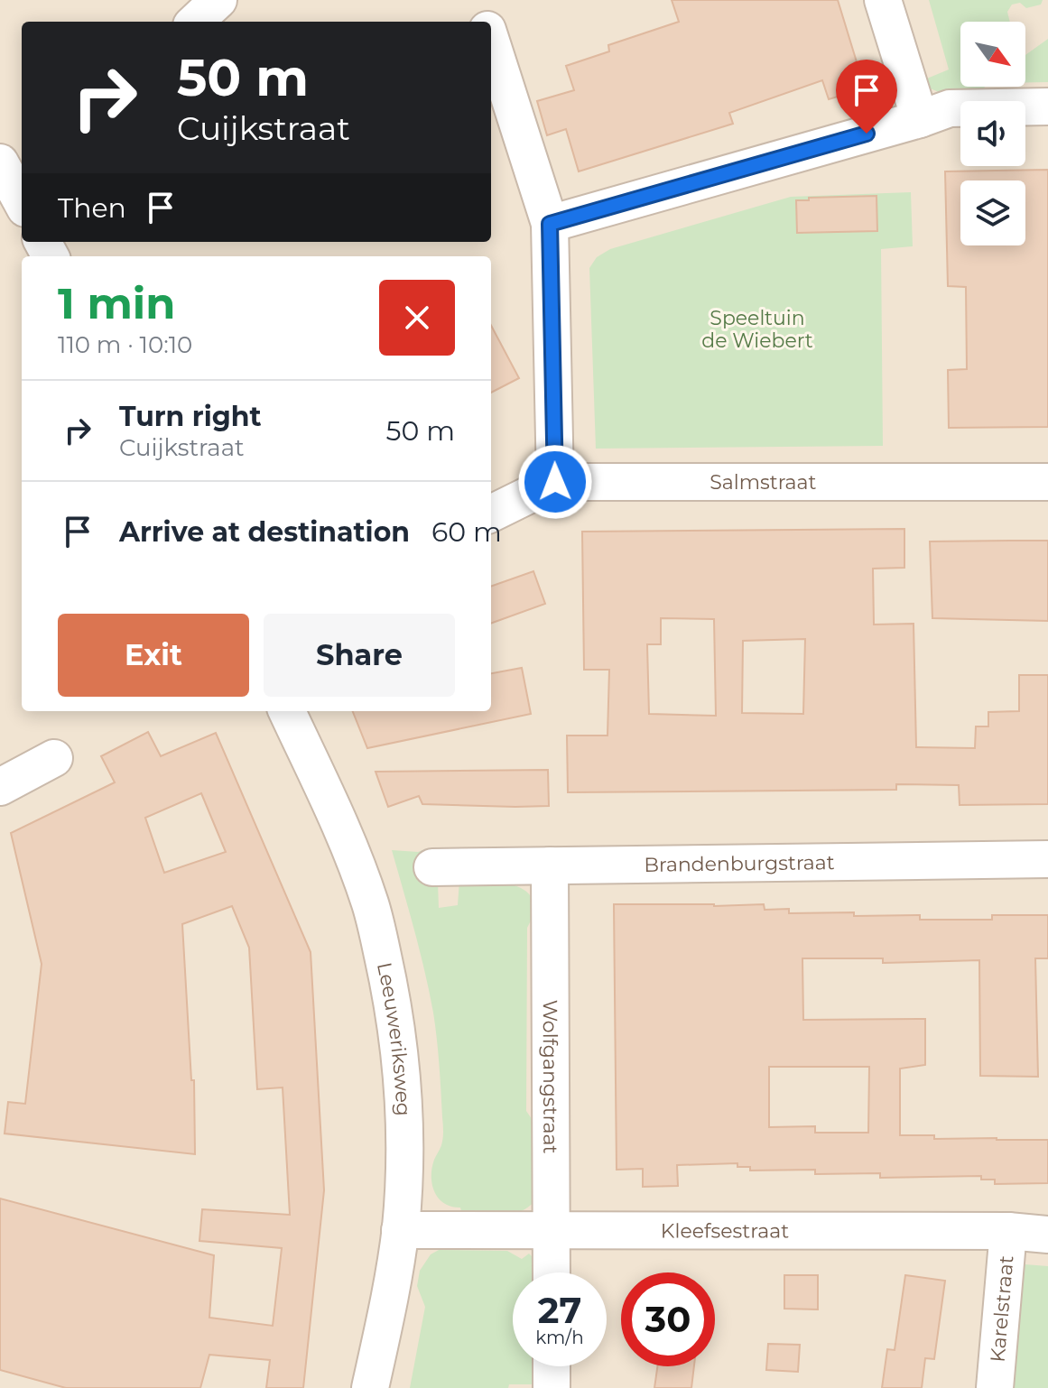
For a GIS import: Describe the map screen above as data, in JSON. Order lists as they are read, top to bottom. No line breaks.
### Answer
{"streets":{"street":["Salmstraat","Brandenburgstraat","Leeuweriksweg","Wolfgangstraat","Kleefsestraat","Karelstraat"]},"crossings":[["Brandenburgstraat","Wolfgangstraat"],["Leeuweriksweg","Kleefsestraat"],["Wolfgangstraat","Kleefsestraat"],["Kleefsestraat","Karelstraat"]],"parks":["Speeltuin de Wiebert"],"north":"bottom right","page":{"turn":["50 m","Cuijkstraat"],"then":"Then","heading":["1 min","110 m · 10:10"],"list":[{"name":"Turn right","note":"Cuijkstraat","value":"50 m"},{"name":"Arrive at destination","value":"60 m"}],"buttons":["Exit","Share"],"speed":"27 km/h","limit":"30"}}
